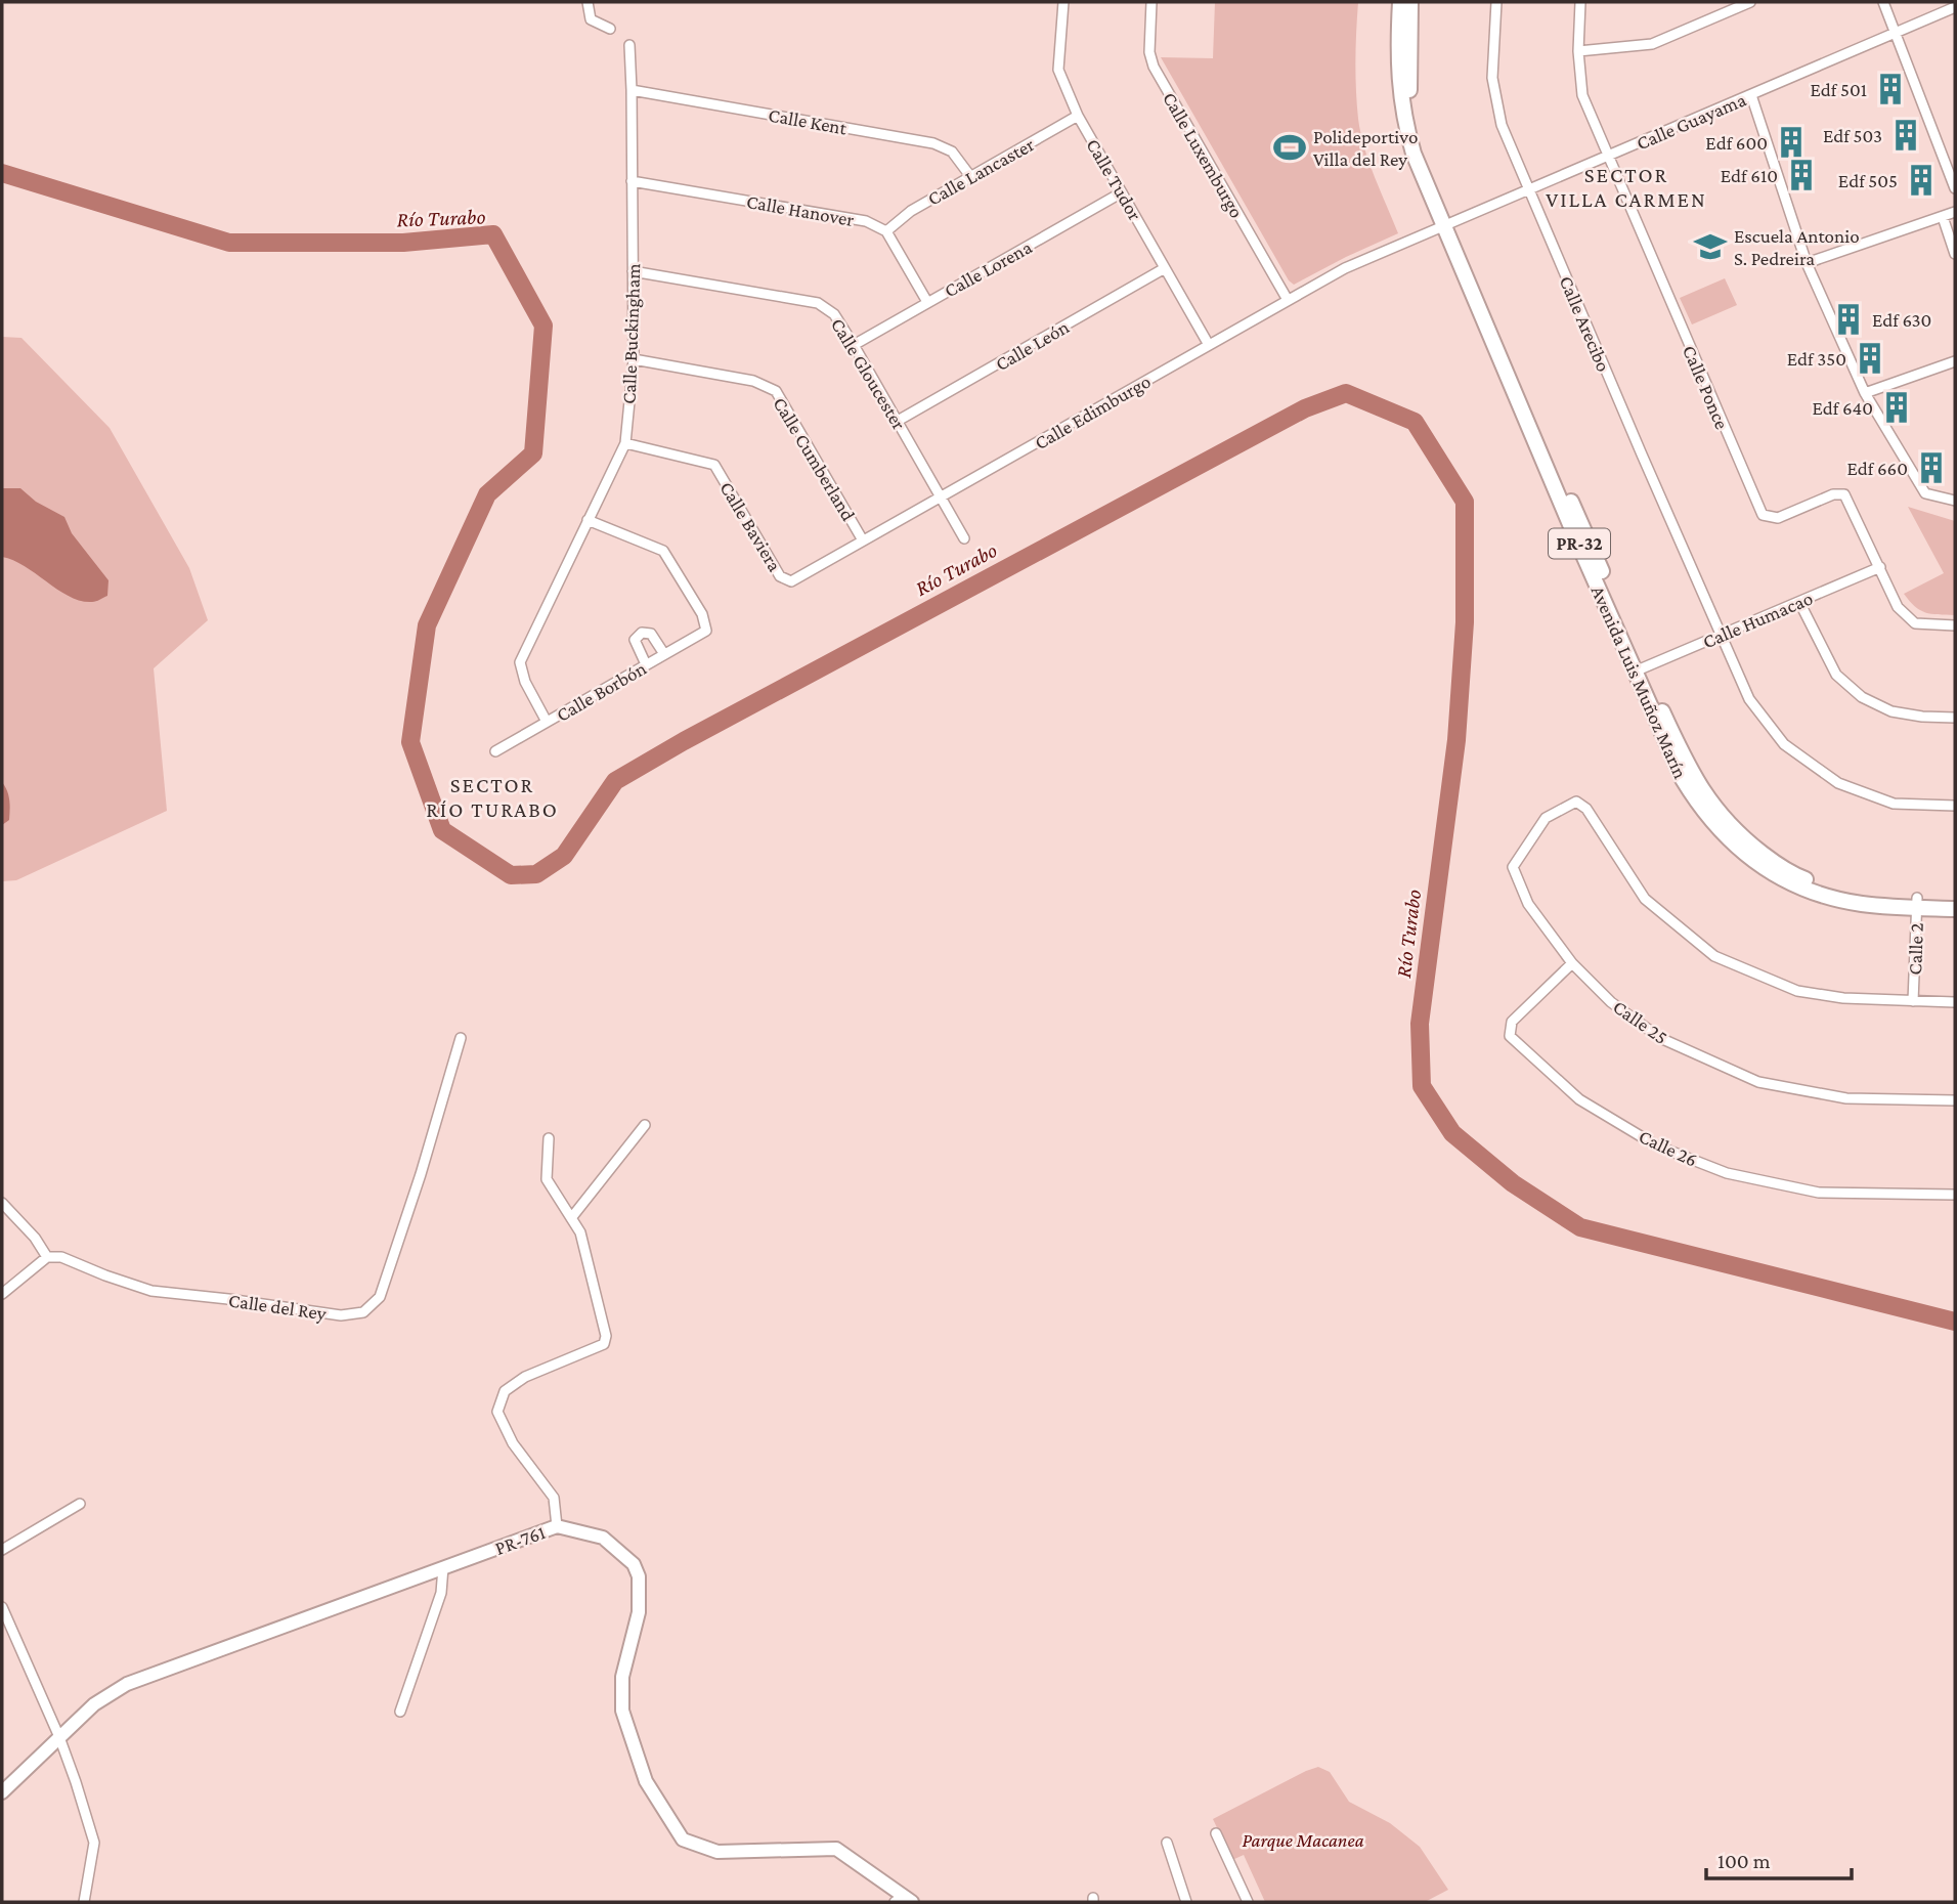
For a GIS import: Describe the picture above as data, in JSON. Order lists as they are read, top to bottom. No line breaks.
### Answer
{"streets":{"main road":["PR-32","Avenida Luis Muñoz Marín"],"street":["Calle Kent","Calle Guayama","Calle Luxemburgo","Calle Lancaster","Calle Tudor","Calle Hanover","Calle Lorena","Calle Arecibo","Calle Buckingham","Calle León","Calle Gloucester","Calle Ponce","Calle Edimburgo","Calle Cumberland","Calle Baviera","Calle Humacao","Calle Borbón","Calle 2","Calle 25","Calle 26","Calle del Rey","PR-761"]},"crossings":[["Calle Kent","Calle Lancaster"],["Calle Kent","Calle Buckingham"],["Calle Guayama","Calle Arecibo"],["Calle Guayama","Calle Ponce"],["Calle Guayama","Calle Edimburgo"],["Calle Guayama","Avenida Luis Muñoz Marín"],["Calle Luxemburgo","Calle Edimburgo"],["Calle Lancaster","Calle Tudor"],["Calle Lancaster","Calle Hanover"],["Calle Tudor","Calle Lorena"],["Calle Tudor","Calle León"],["Calle Tudor","Calle Edimburgo"],["Calle Hanover","Calle Buckingham"],["Calle Lorena","Calle Gloucester"],["Calle Arecibo","Calle Humacao"],["Calle Buckingham","Calle Gloucester"],["Calle Buckingham","Calle Cumberland"],["Calle Buckingham","Calle Baviera"],["Calle Buckingham","Calle Borbón"],["Calle León","Calle Gloucester"],["Calle Gloucester","Calle Edimburgo"],["Calle Ponce","Calle Humacao"],["Calle Edimburgo","Calle Cumberland"],["Calle Edimburgo","Calle Baviera"],["Calle Humacao","Avenida Luis Muñoz Marín"],["Avenida Luis Muñoz Marín","Calle 2"],["Calle 2","Calle 25"],["Calle 25","Calle 26"]],"districts":["SECTOR VILLA CARMEN","SECTOR RÍO TURABO"],"water":["Río Turabo"],"parks":["Parque Macanea"],"places":{"building":["Edf 501","Edf 503","Edf 600","Edf 610","Edf 505","Edf 630","Edf 350","Edf 640","Edf 660"],"sports":["Polideportivo Villa del Rey"],"school or university":["Escuela Antonio S. Pedreira"]},"scale_bar":"100 m"}
